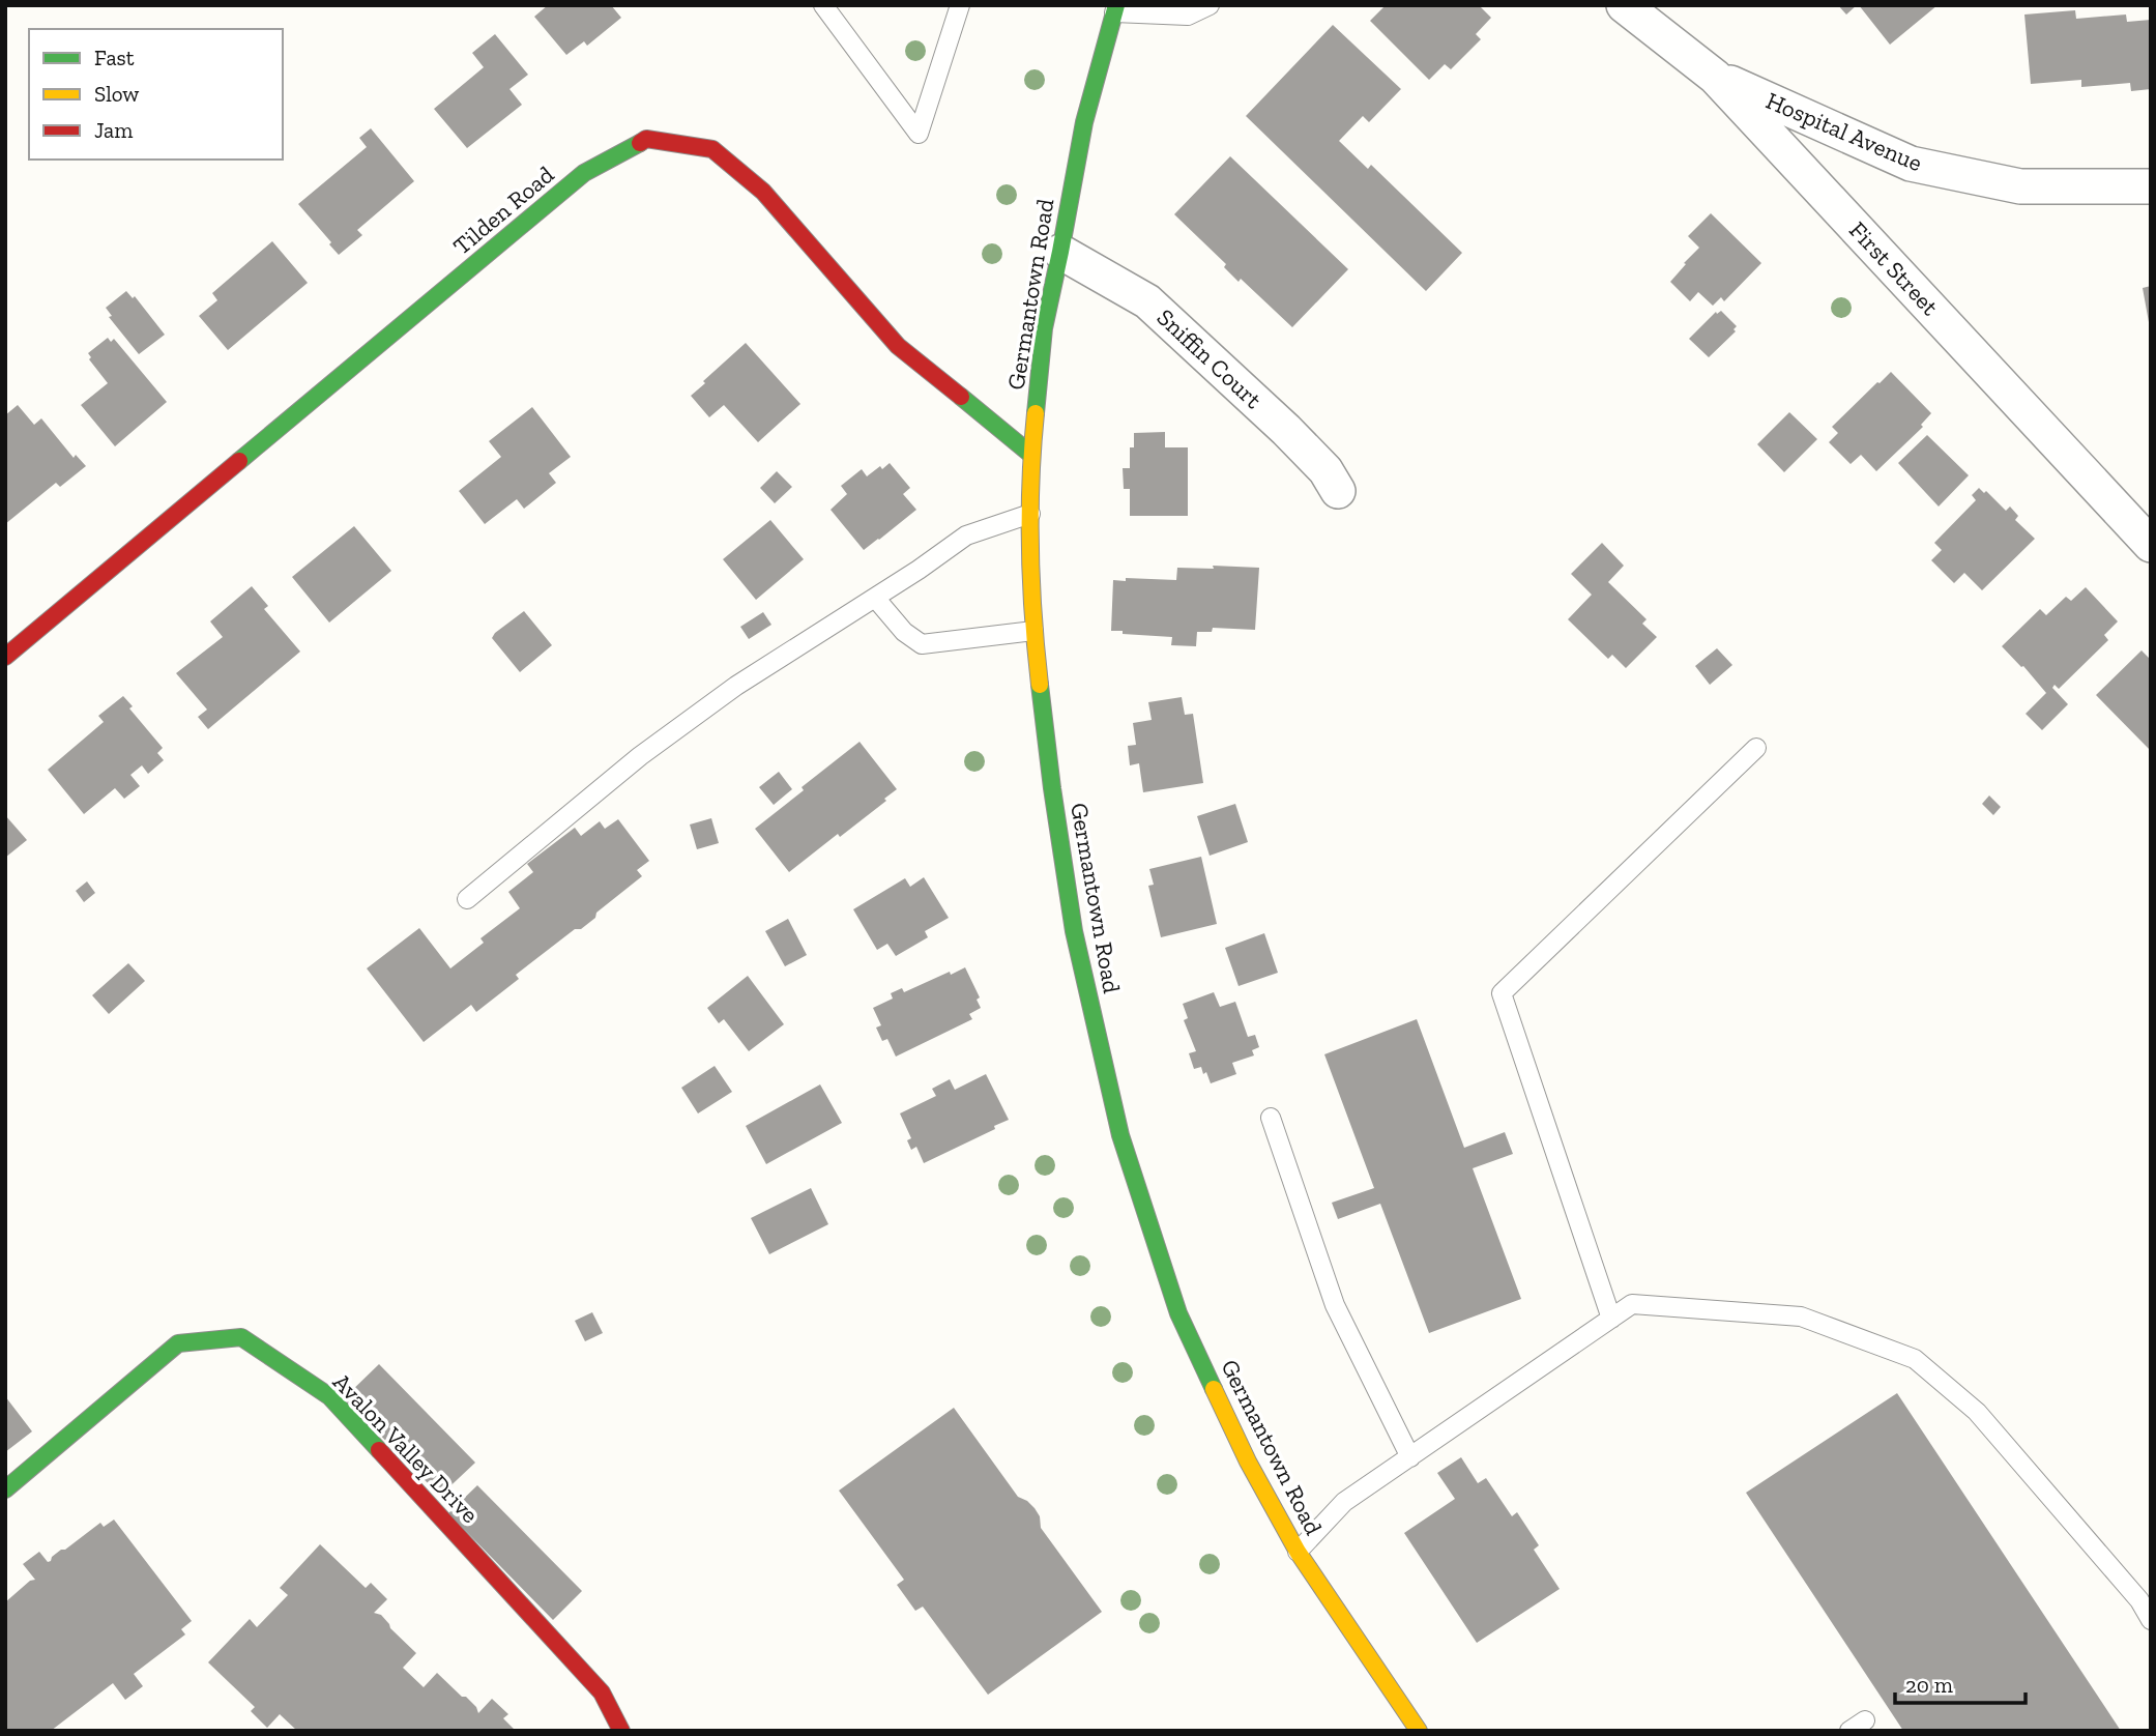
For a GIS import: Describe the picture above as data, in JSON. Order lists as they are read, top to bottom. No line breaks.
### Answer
{"streets":{"street":["Hospital Avenue","Tilden Road","First Street","Germantown Road","Sniffin Court","Avalon Valley Drive"]},"crossings":[["Hospital Avenue","First Street"],["Tilden Road","Germantown Road"],["Germantown Road","Sniffin Court"]],"legend":["Fast","Slow","Jam"],"scale_bar":"20 m"}
